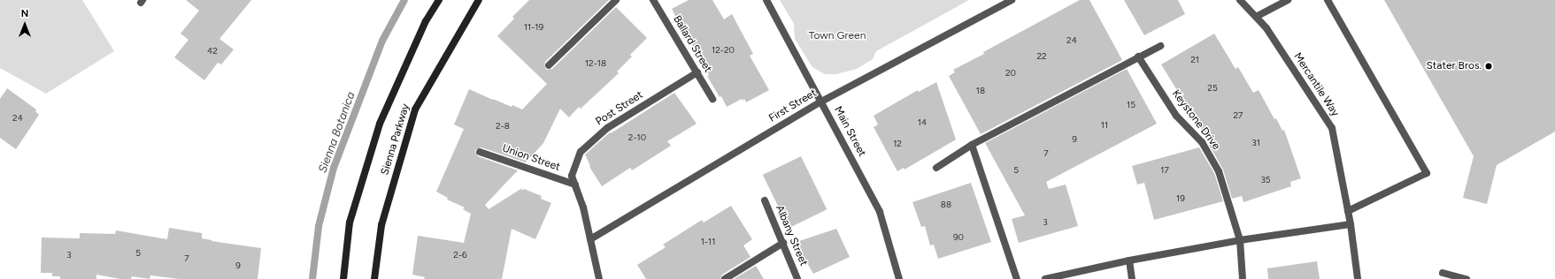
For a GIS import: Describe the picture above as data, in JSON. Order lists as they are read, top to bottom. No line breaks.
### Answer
{"streets":{"main road":["Sienna Parkway"],"street":["Ballard Street","Mercantile Way","First Street","Post Street","Keystone Drive","Main Street","Union Street","Albany Street"]},"crossings":[["Ballard Street","Post Street"],["First Street","Post Street"],["First Street","Main Street"],["Post Street","Union Street"]],"water":["Sienna Botanica"],"parks":["Town Green"],"places":["Stater Bros."],"house_numbers":["11-19","24","12-20","42","22","21","12-18","20","25","18","15","27","24","14","11","2-8","2-10","9","31","12","7","5","17","35","19","88","3","90","1-11","5","3","2-6","7","9"],"north":"top"}
